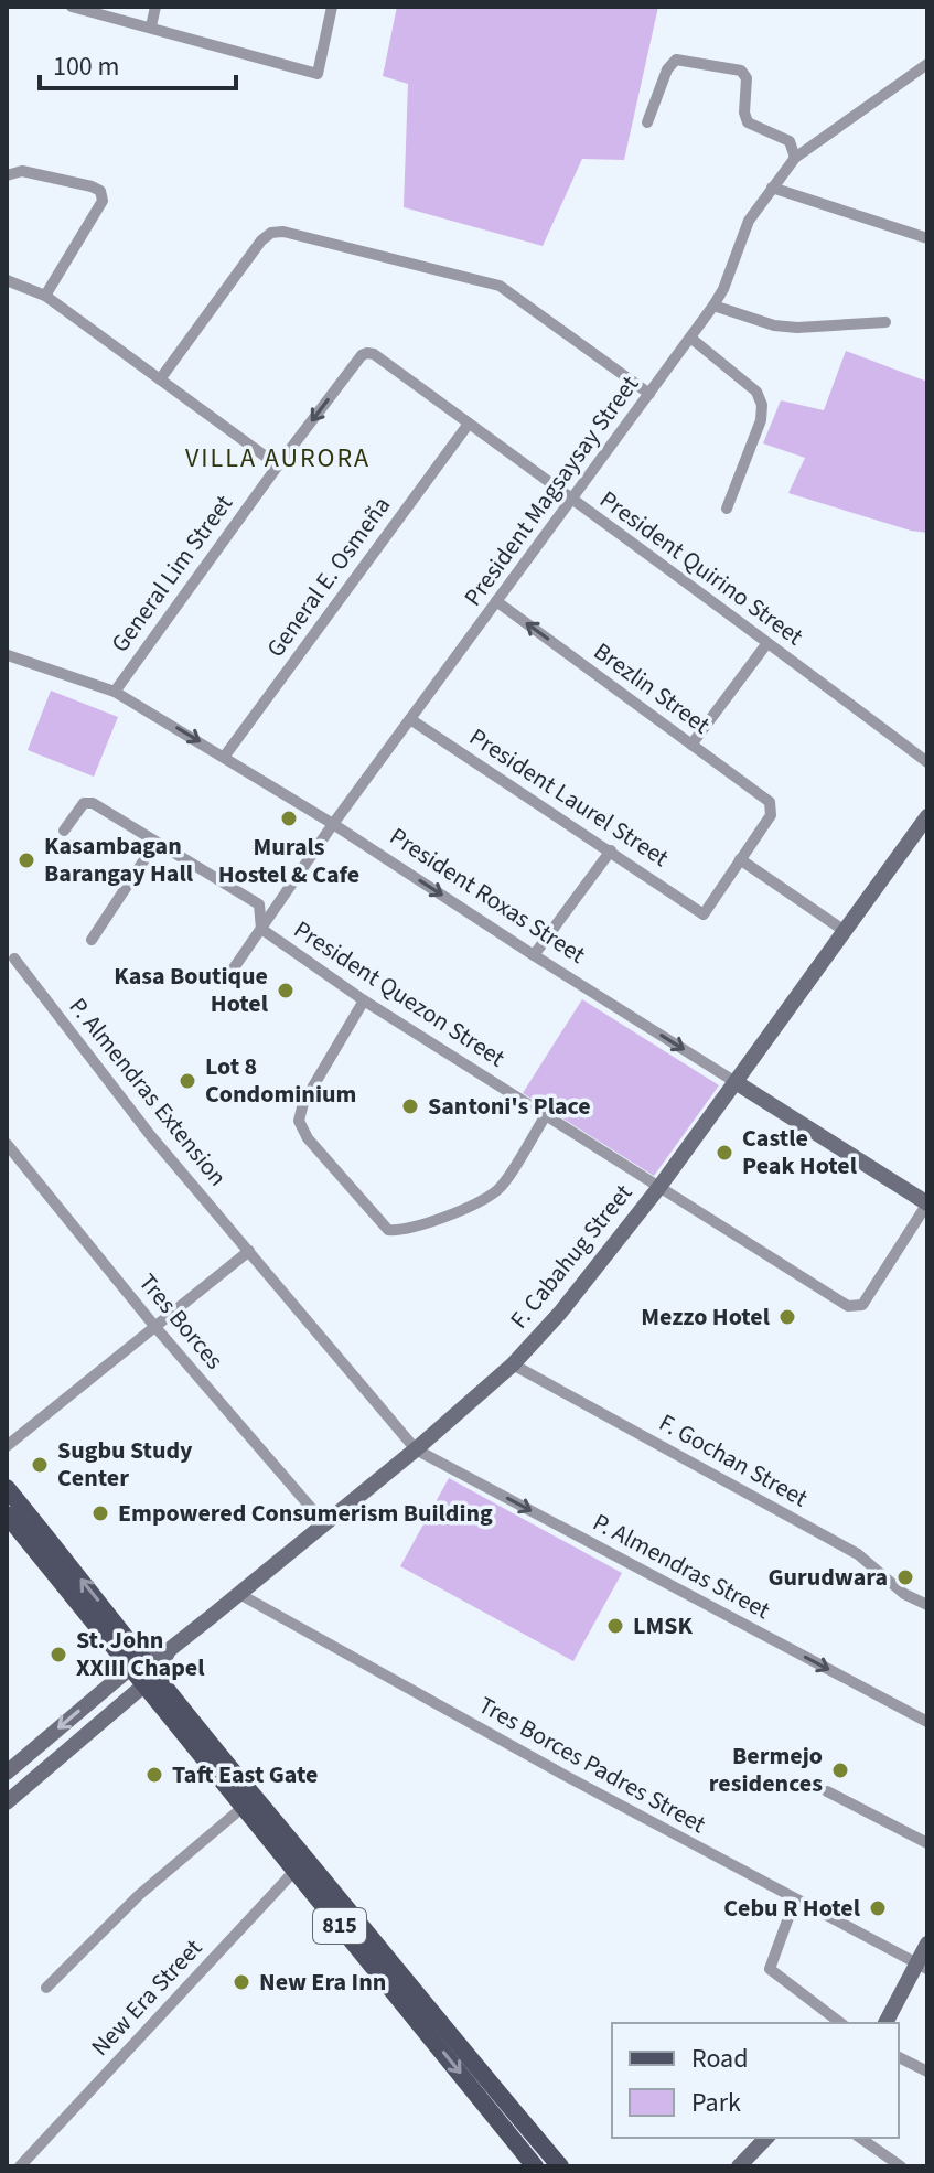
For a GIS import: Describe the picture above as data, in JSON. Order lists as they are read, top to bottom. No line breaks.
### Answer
{"streets":{"main road":["President Roxas Street","F. Cabahug Street","815"],"street":["President Magsaysay Street","President Quirino Street","General Lim Street","General E. Osmeña","Brezlin Street","President Laurel Street","President Quezon Street","P. Almendras Extension","Tres Borces","F. Gochan Street","P. Almendras Street","Tres Borces Padres Street","New Era Street"]},"crossings":[["President Magsaysay Street","President Quirino Street"],["President Magsaysay Street","Brezlin Street"],["President Magsaysay Street","President Laurel Street"],["President Magsaysay Street","President Roxas Street"],["President Magsaysay Street","President Quezon Street"],["President Quirino Street","General Lim Street"],["President Quirino Street","General E. Osmeña"],["General Lim Street","President Roxas Street"],["General E. Osmeña","President Roxas Street"],["Brezlin Street","President Laurel Street"],["President Roxas Street","President Quezon Street"],["President Roxas Street","F. Cabahug Street"],["President Quezon Street","F. Cabahug Street"],["P. Almendras Extension","F. Cabahug Street"],["P. Almendras Extension","P. Almendras Street"],["F. Cabahug Street","Tres Borces"],["F. Cabahug Street","F. Gochan Street"],["F. Cabahug Street","P. Almendras Street"],["F. Cabahug Street","Tres Borces Padres Street"],["F. Cabahug Street","815"],["815","New Era Street"]],"one_way":["Brezlin Street","President Roxas Street","P. Almendras Street"],"districts":["VILLA AURORA"],"places":["Murals Hostel & Cafe","Kasambagan Barangay Hall","Kasa Boutique Hotel","Lot 8 Condominium","Santoni's Place","Castle Peak Hotel","Mezzo Hotel","Sugbu Study Center","Empowered Consumerism Building","Gurudwara","LMSK","St. John XXIII Chapel","Bermejo residences","Taft East Gate","Cebu R Hotel","New Era Inn"],"legend":["Road","Park"],"scale_bar":"100 m"}
